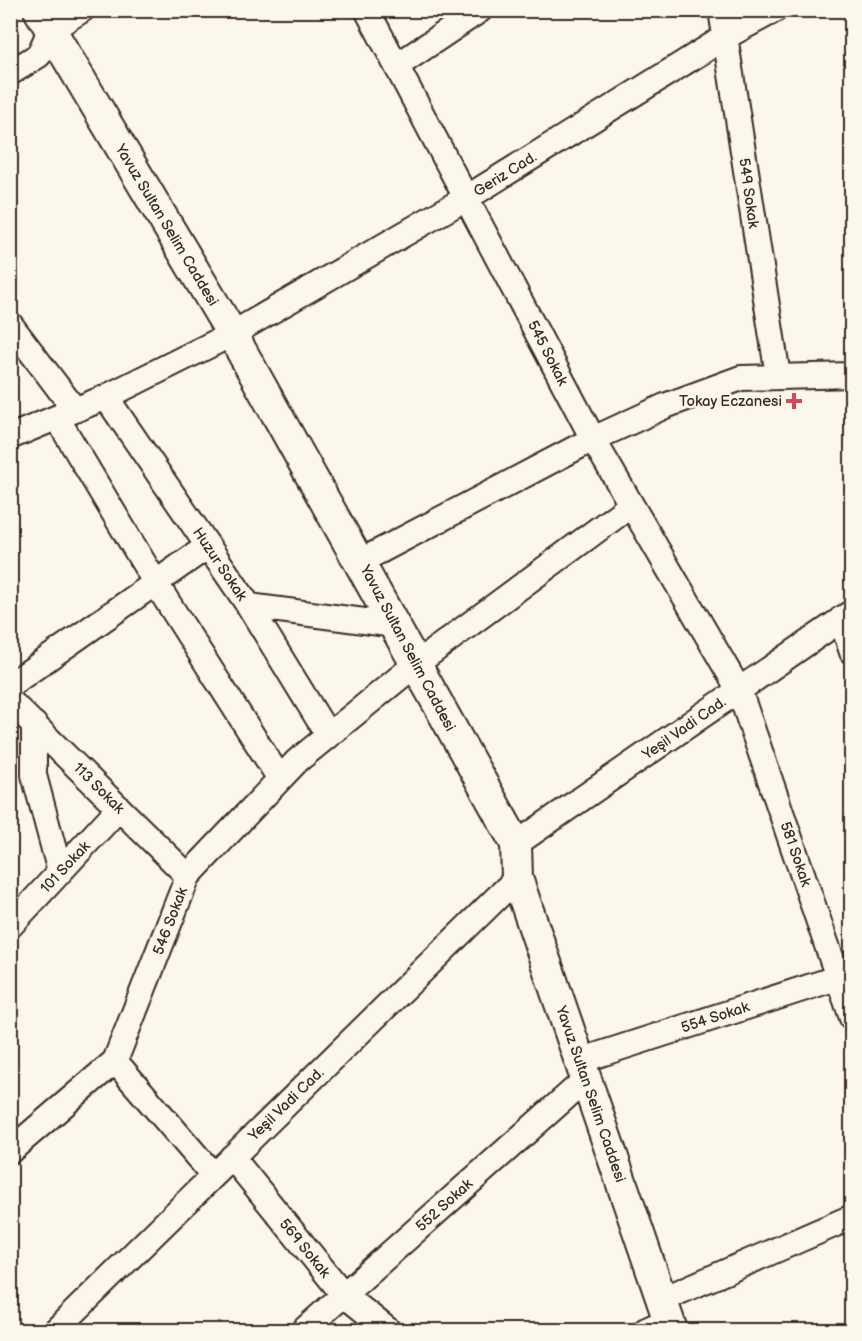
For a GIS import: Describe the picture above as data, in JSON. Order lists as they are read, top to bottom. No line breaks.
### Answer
{"streets":{"street":["Geriz Cad.","549 Sokak","Yavuz Sultan Selim Caddesi","545 Sokak","Huzur Sokak","Yeşil Vadi Cad.","113 Sokak","581 Sokak","101 Sokak","546 Sokak","554 Sokak","552 Sokak","569 Sokak"]},"crossings":[["Geriz Cad.","549 Sokak"],["Geriz Cad.","Yavuz Sultan Selim Caddesi"],["Geriz Cad.","545 Sokak"],["Geriz Cad.","Huzur Sokak"],["Yavuz Sultan Selim Caddesi","Yeşil Vadi Cad."],["Yavuz Sultan Selim Caddesi","546 Sokak"],["Yavuz Sultan Selim Caddesi","554 Sokak"],["Yavuz Sultan Selim Caddesi","552 Sokak"],["545 Sokak","Yeşil Vadi Cad."],["545 Sokak","581 Sokak"],["545 Sokak","546 Sokak"],["Huzur Sokak","546 Sokak"],["Yeşil Vadi Cad.","581 Sokak"],["Yeşil Vadi Cad.","569 Sokak"],["113 Sokak","101 Sokak"],["113 Sokak","546 Sokak"],["581 Sokak","554 Sokak"],["554 Sokak","552 Sokak"],["552 Sokak","569 Sokak"]],"places":{"health":["Tokay Eczanesi"]}}
